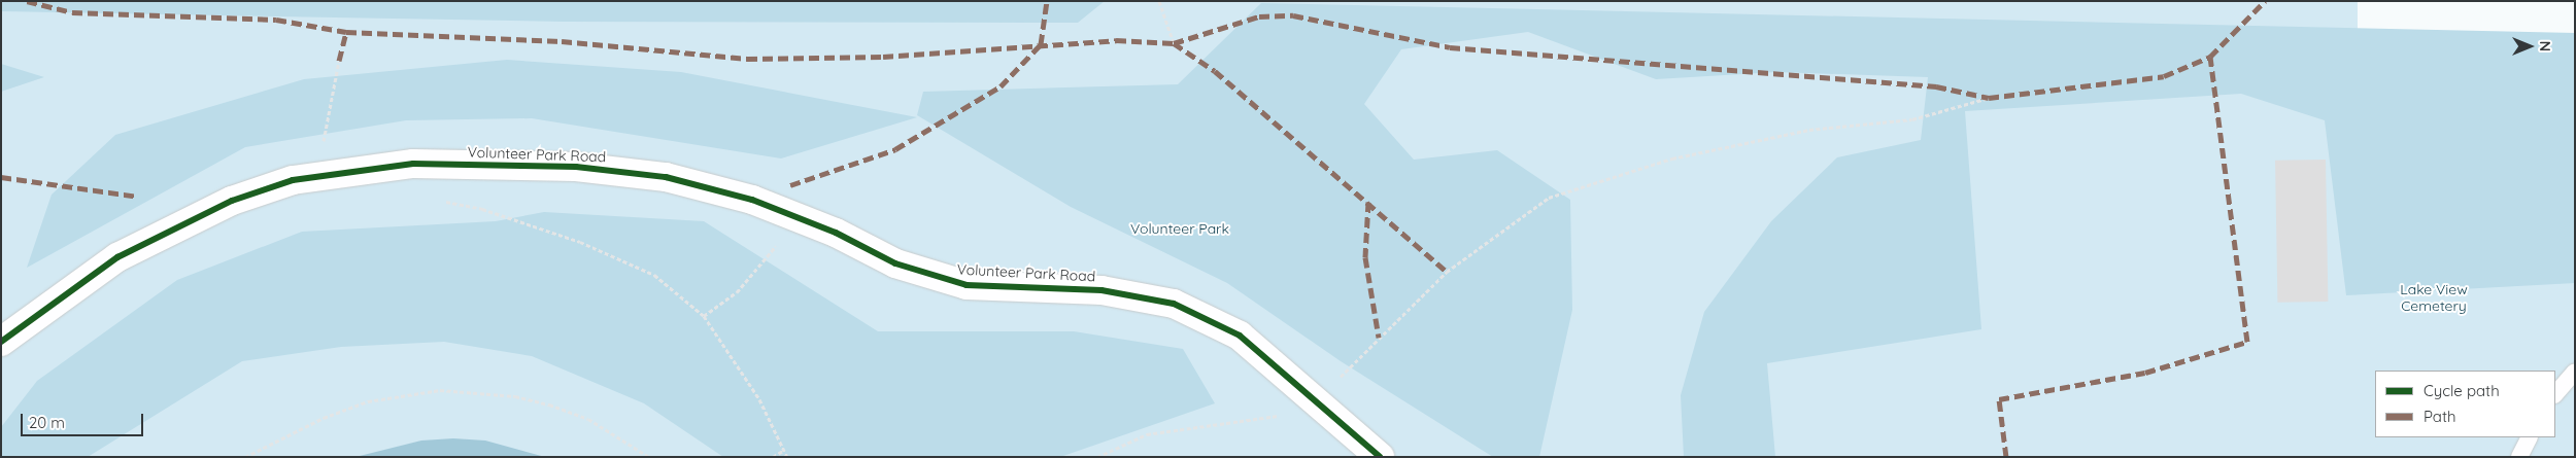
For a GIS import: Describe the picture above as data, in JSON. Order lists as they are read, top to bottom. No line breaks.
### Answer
{"streets":{"street":["Volunteer Park Road"]},"parks":["Volunteer Park","Lake View Cemetery"],"legend":["Cycle path","Path"],"scale_bar":"20 m","north":"right"}
